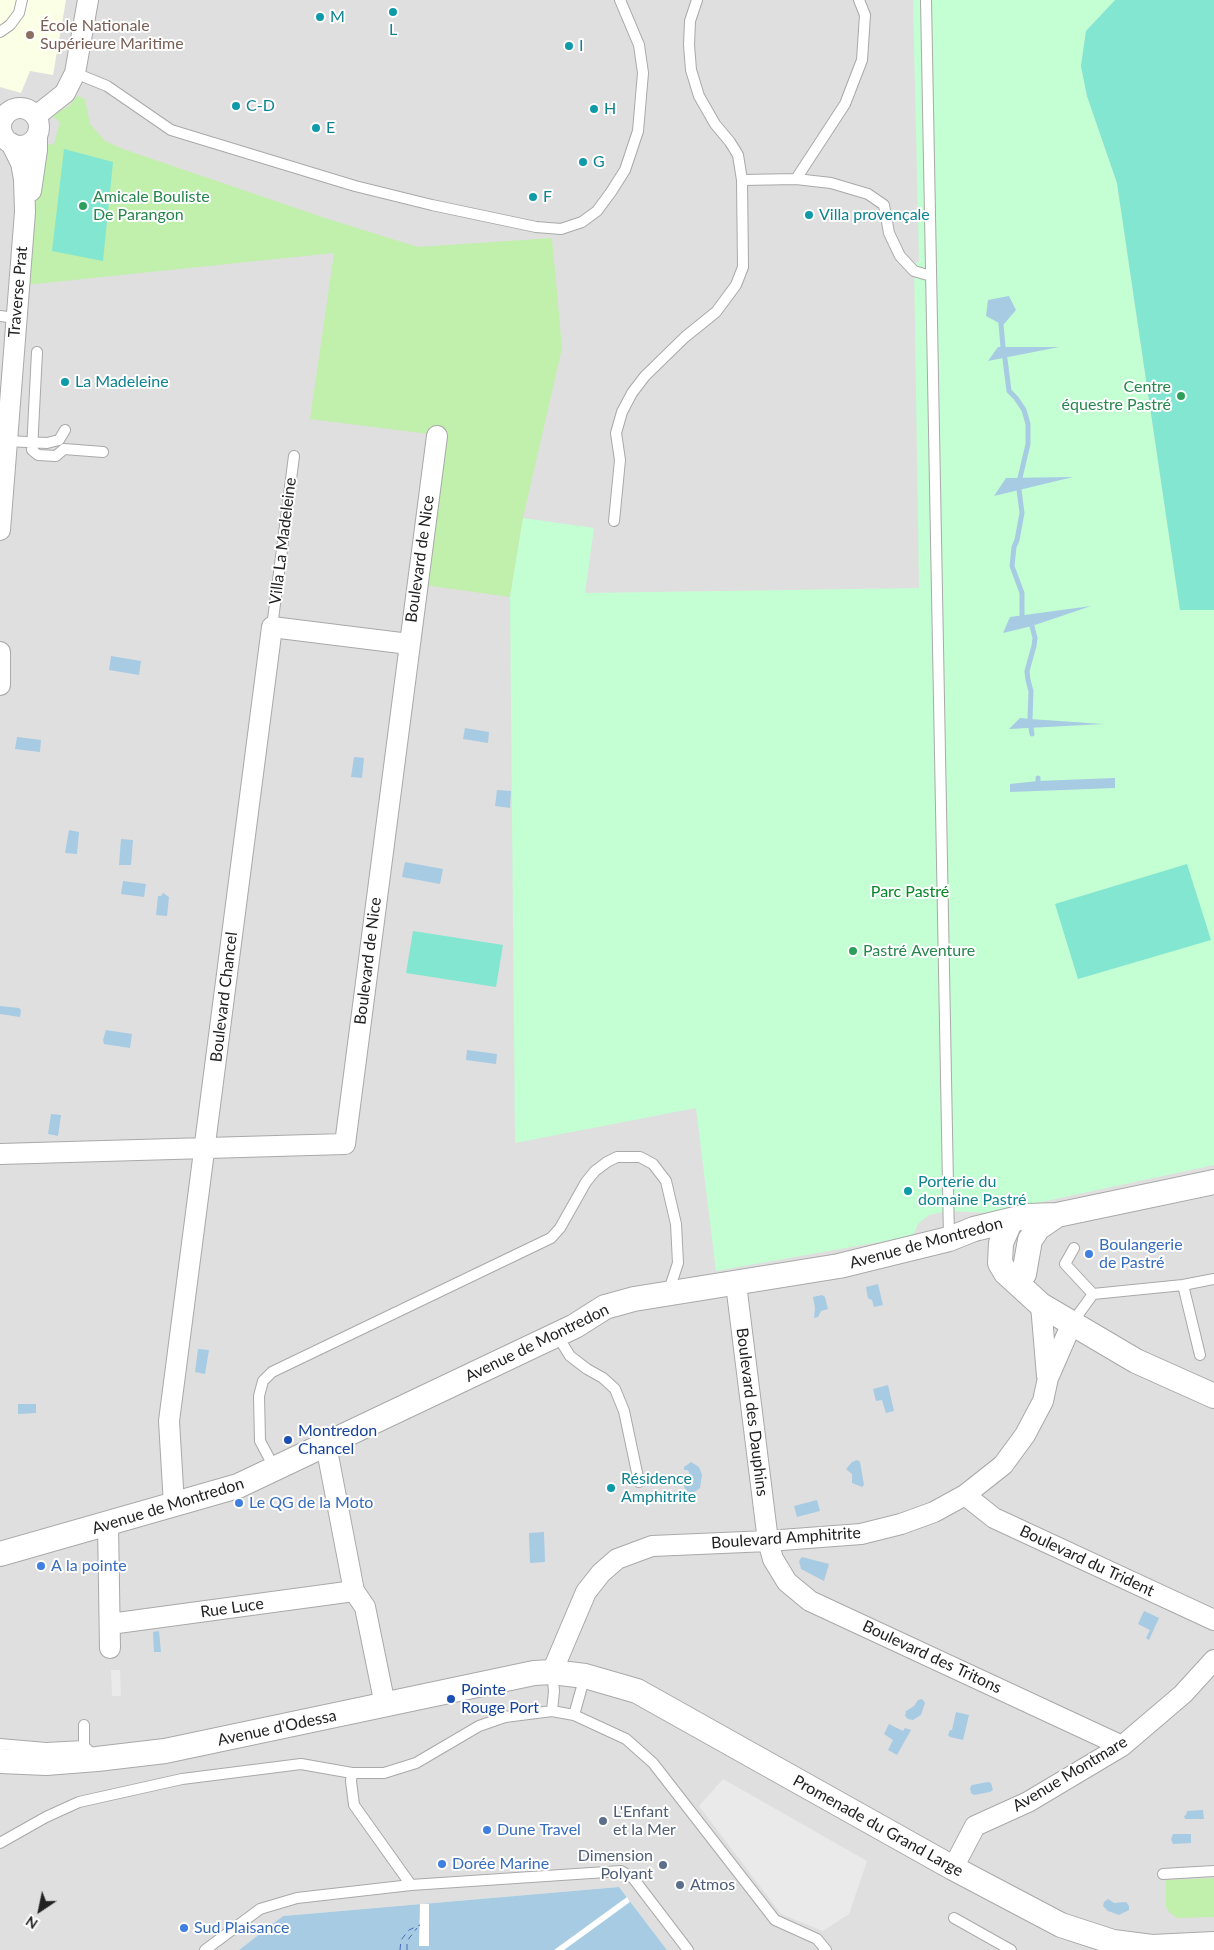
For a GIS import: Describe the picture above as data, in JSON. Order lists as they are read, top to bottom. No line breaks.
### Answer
{"streets":{"street":["Traverse Prat","Boulevard de Nice","Boulevard Chancel","Avenue de Montredon","Boulevard des Dauphins","Boulevard Amphitrite","Boulevard du Trident","Rue Luce","Boulevard des Tritons","Avenue d'Odessa","Avenue Montmare","Promenade du Grand Large"],"lane":["Villa La Madeleine"]},"crossings":[["Villa La Madeleine","Boulevard Chancel"],["Boulevard de Nice","Boulevard Chancel"],["Boulevard Chancel","Avenue de Montredon"],["Avenue de Montredon","Boulevard des Dauphins"],["Boulevard des Dauphins","Boulevard Amphitrite"],["Boulevard des Dauphins","Boulevard des Tritons"],["Boulevard Amphitrite","Boulevard du Trident"],["Boulevard Amphitrite","Boulevard des Tritons"],["Boulevard Amphitrite","Avenue d'Odessa"],["Boulevard Amphitrite","Promenade du Grand Large"],["Boulevard des Tritons","Avenue Montmare"],["Avenue d'Odessa","Promenade du Grand Large"],["Avenue Montmare","Promenade du Grand Large"]],"parks":["Parc Pastré"],"places":["L","M","École Nationale Supérieure Maritime","I","C-D","H","E","G","F","Amicale Bouliste De Parangon","Villa provençale","La Madeleine","Centre équestre Pastré","Pastré Aventure","Porterie du domaine Pastré","Boulangerie de Pastré","Montredon Chancel","Résidence Amphitrite","Le QG de la Moto","A la pointe","Pointe Rouge Port","L'Enfant et la Mer","Dune Travel","Dorée Marine","Dimension Polyant","Atmos","Sud Plaisance"],"north":"bottom left"}
